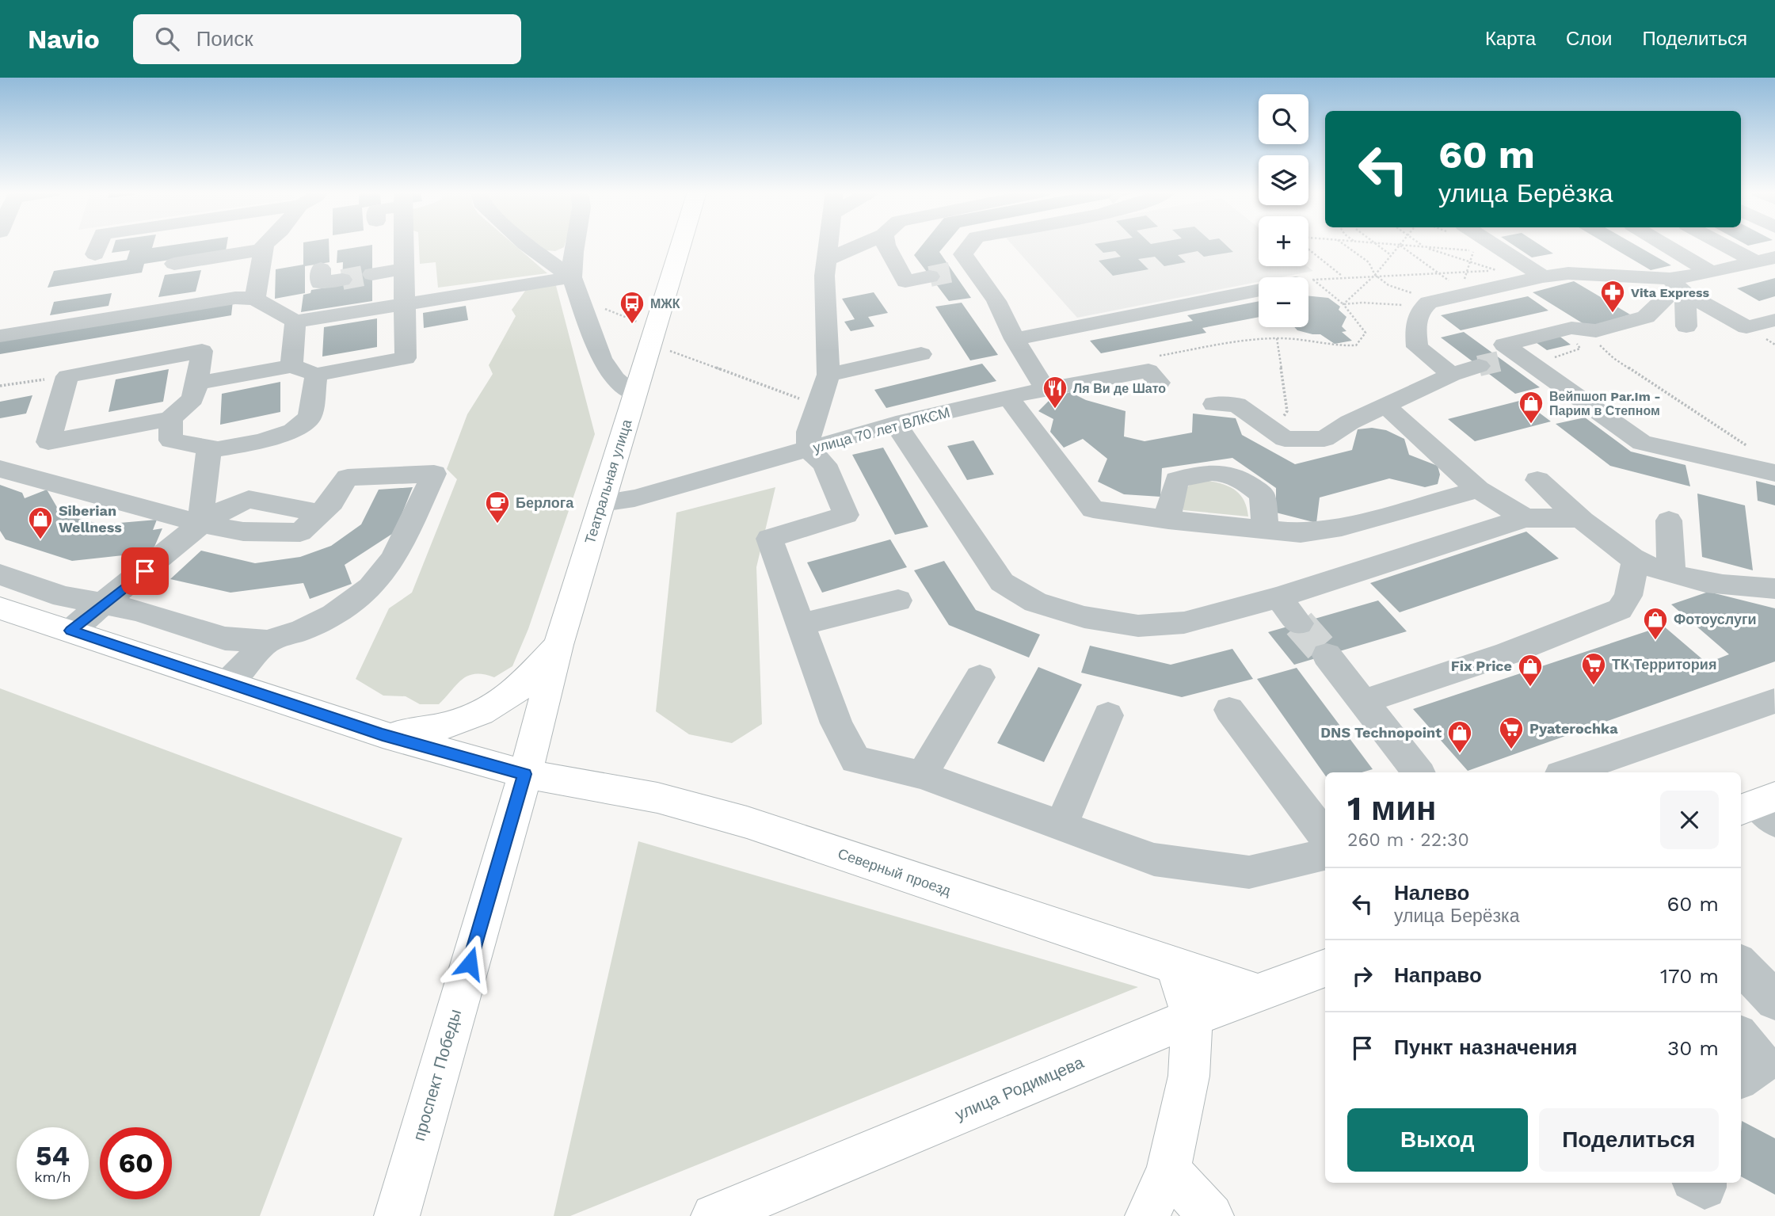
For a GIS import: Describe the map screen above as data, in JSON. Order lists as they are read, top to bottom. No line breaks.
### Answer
{"streets":{"main road":["Театральная улица","Северный проезд","проспект Победы","улица Родимцева"],"street":["улица 70 лет ВЛКСМ"]},"crossings":[["улица 70 лет ВЛКСМ","Театральная улица"],["Театральная улица","Северный проезд"],["Театральная улица","проспект Победы"],["Северный проезд","проспект Победы"],["Северный проезд","улица Родимцева"]],"places":{"pharmacy":["Vita Express"],"bus stop":["МЖК"],"restaurant":["Ля Ви де Шато"],"shop":["Вейпшоп Par.Im - Парим в Степном","Siberian Wellness","Фотоуслуги","Fix Price","DNS Technopoint"],"cafe":["Берлога"],"supermarket":["ТК Территория","Pyaterochka"]},"page":{"header":"Navio","search":"Поиск","nav":["Карта","Слои","Поделиться"],"map_buttons":["+","−"],"turn":["60 m","улица Берёзка"],"heading":["1 мин","260 m · 22:30"],"list":[{"name":"Налево","note":"улица Берёзка","value":"60 m"},{"name":"Направо","value":"170 m"},{"name":"Пункт назначения","value":"30 m"}],"buttons":["Выход","Поделиться"],"speed":"54 km/h","limit":"60"}}
